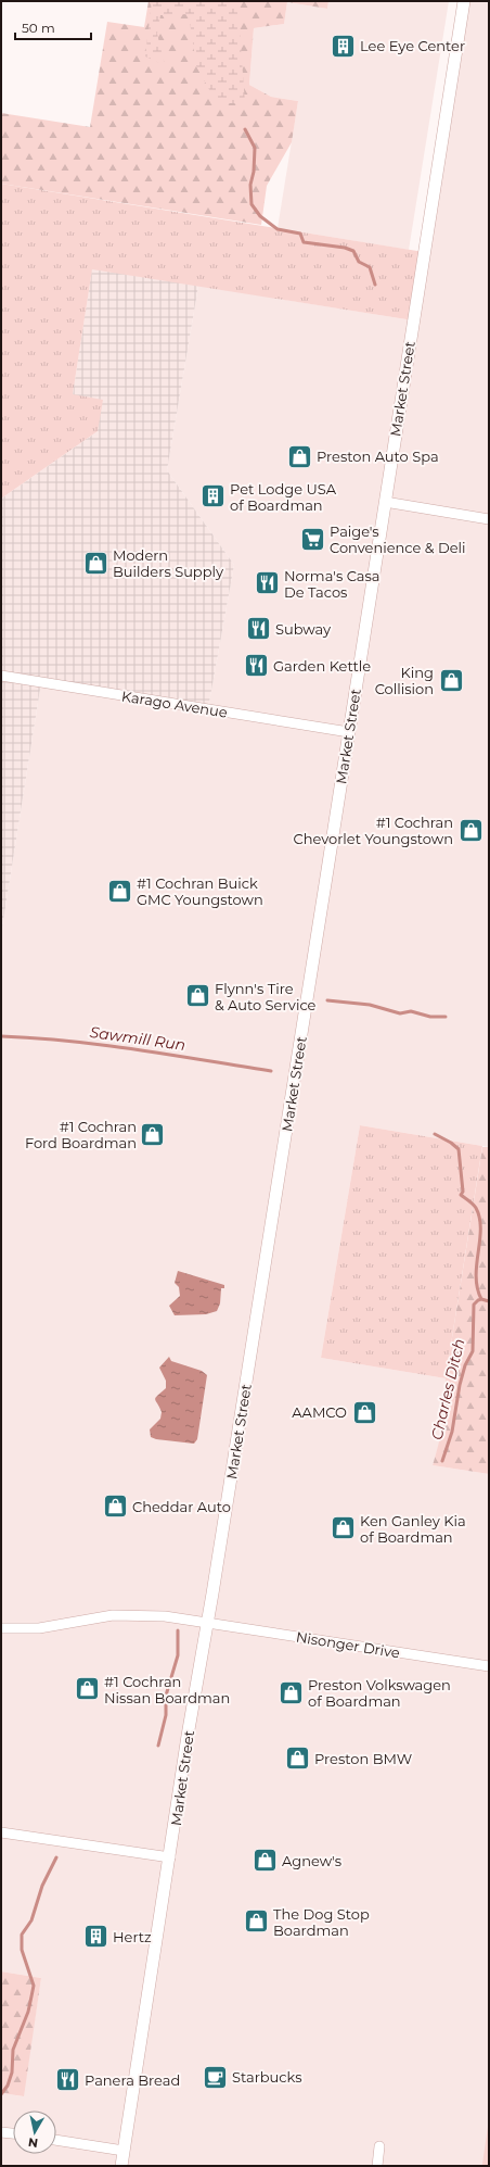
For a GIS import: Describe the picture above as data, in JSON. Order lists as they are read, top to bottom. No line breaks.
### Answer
{"streets":{"main road":["Market Street"],"street":["Karago Avenue","Nisonger Drive"]},"crossings":[["Market Street","Karago Avenue"],["Market Street","Nisonger Drive"]],"water":["Sawmill Run","Charles Ditch"],"places":{"building":["Lee Eye Center","Pet Lodge USA of Boardman","Hertz"],"shop":["Preston Auto Spa","Modern Builders Supply","King Collision","#1 Cochran Chevorlet Youngstown","#1 Cochran Buick GMC Youngstown","Flynn's Tire & Auto Service","#1 Cochran Ford Boardman","AAMCO","Cheddar Auto","Ken Ganley Kia of Boardman","#1 Cochran Nissan Boardman","Preston Volkswagen of Boardman","Preston BMW","Agnew's","The Dog Stop Boardman"],"supermarket":["Paige's Convenience & Deli"],"restaurant":["Norma's Casa De Tacos","Subway","Garden Kettle","Panera Bread"],"cafe":["Starbucks"]},"scale_bar":"50 m","north":"bottom"}
